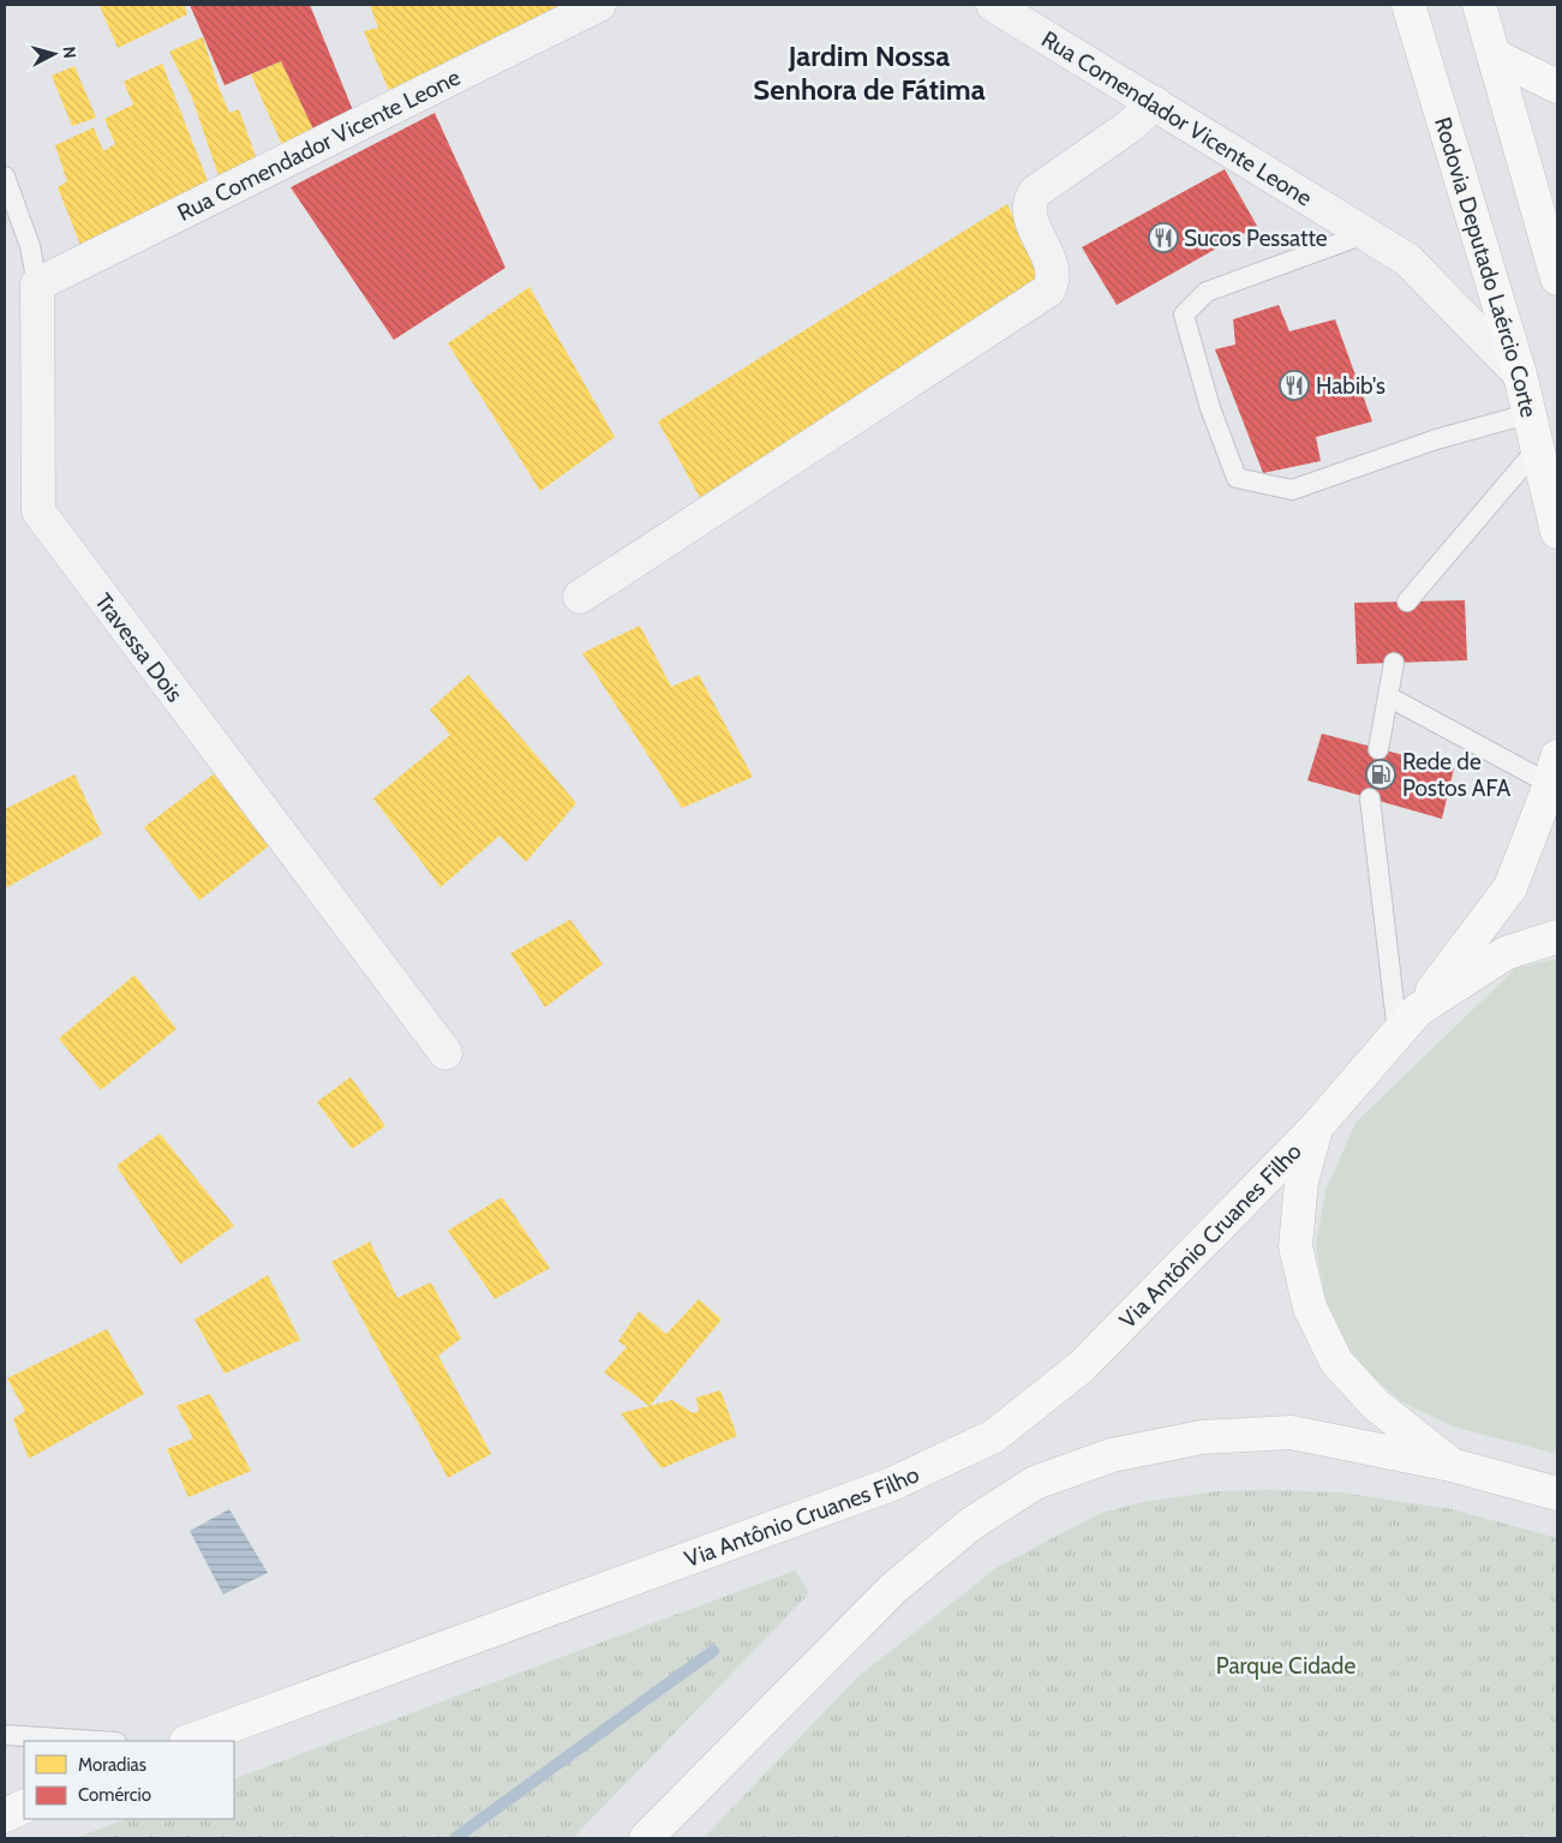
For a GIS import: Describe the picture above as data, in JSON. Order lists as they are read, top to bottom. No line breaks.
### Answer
{"streets":{"main road":["Rodovia Deputado Laércio Corte","Via Antônio Cruanes Filho"],"street":["Rua Comendador Vicente Leone","Travessa Dois"]},"crossings":[["Rua Comendador Vicente Leone","Rodovia Deputado Laércio Corte"],["Rua Comendador Vicente Leone","Travessa Dois"]],"districts":["Jardim Nossa Senhora de Fátima"],"parks":["Parque Cidade"],"places":{"restaurant":["Sucos Pessatte","Habib's"],"fuel station":["Rede de Postos AFA"]},"legend":["Moradias","Comércio"],"north":"right"}
